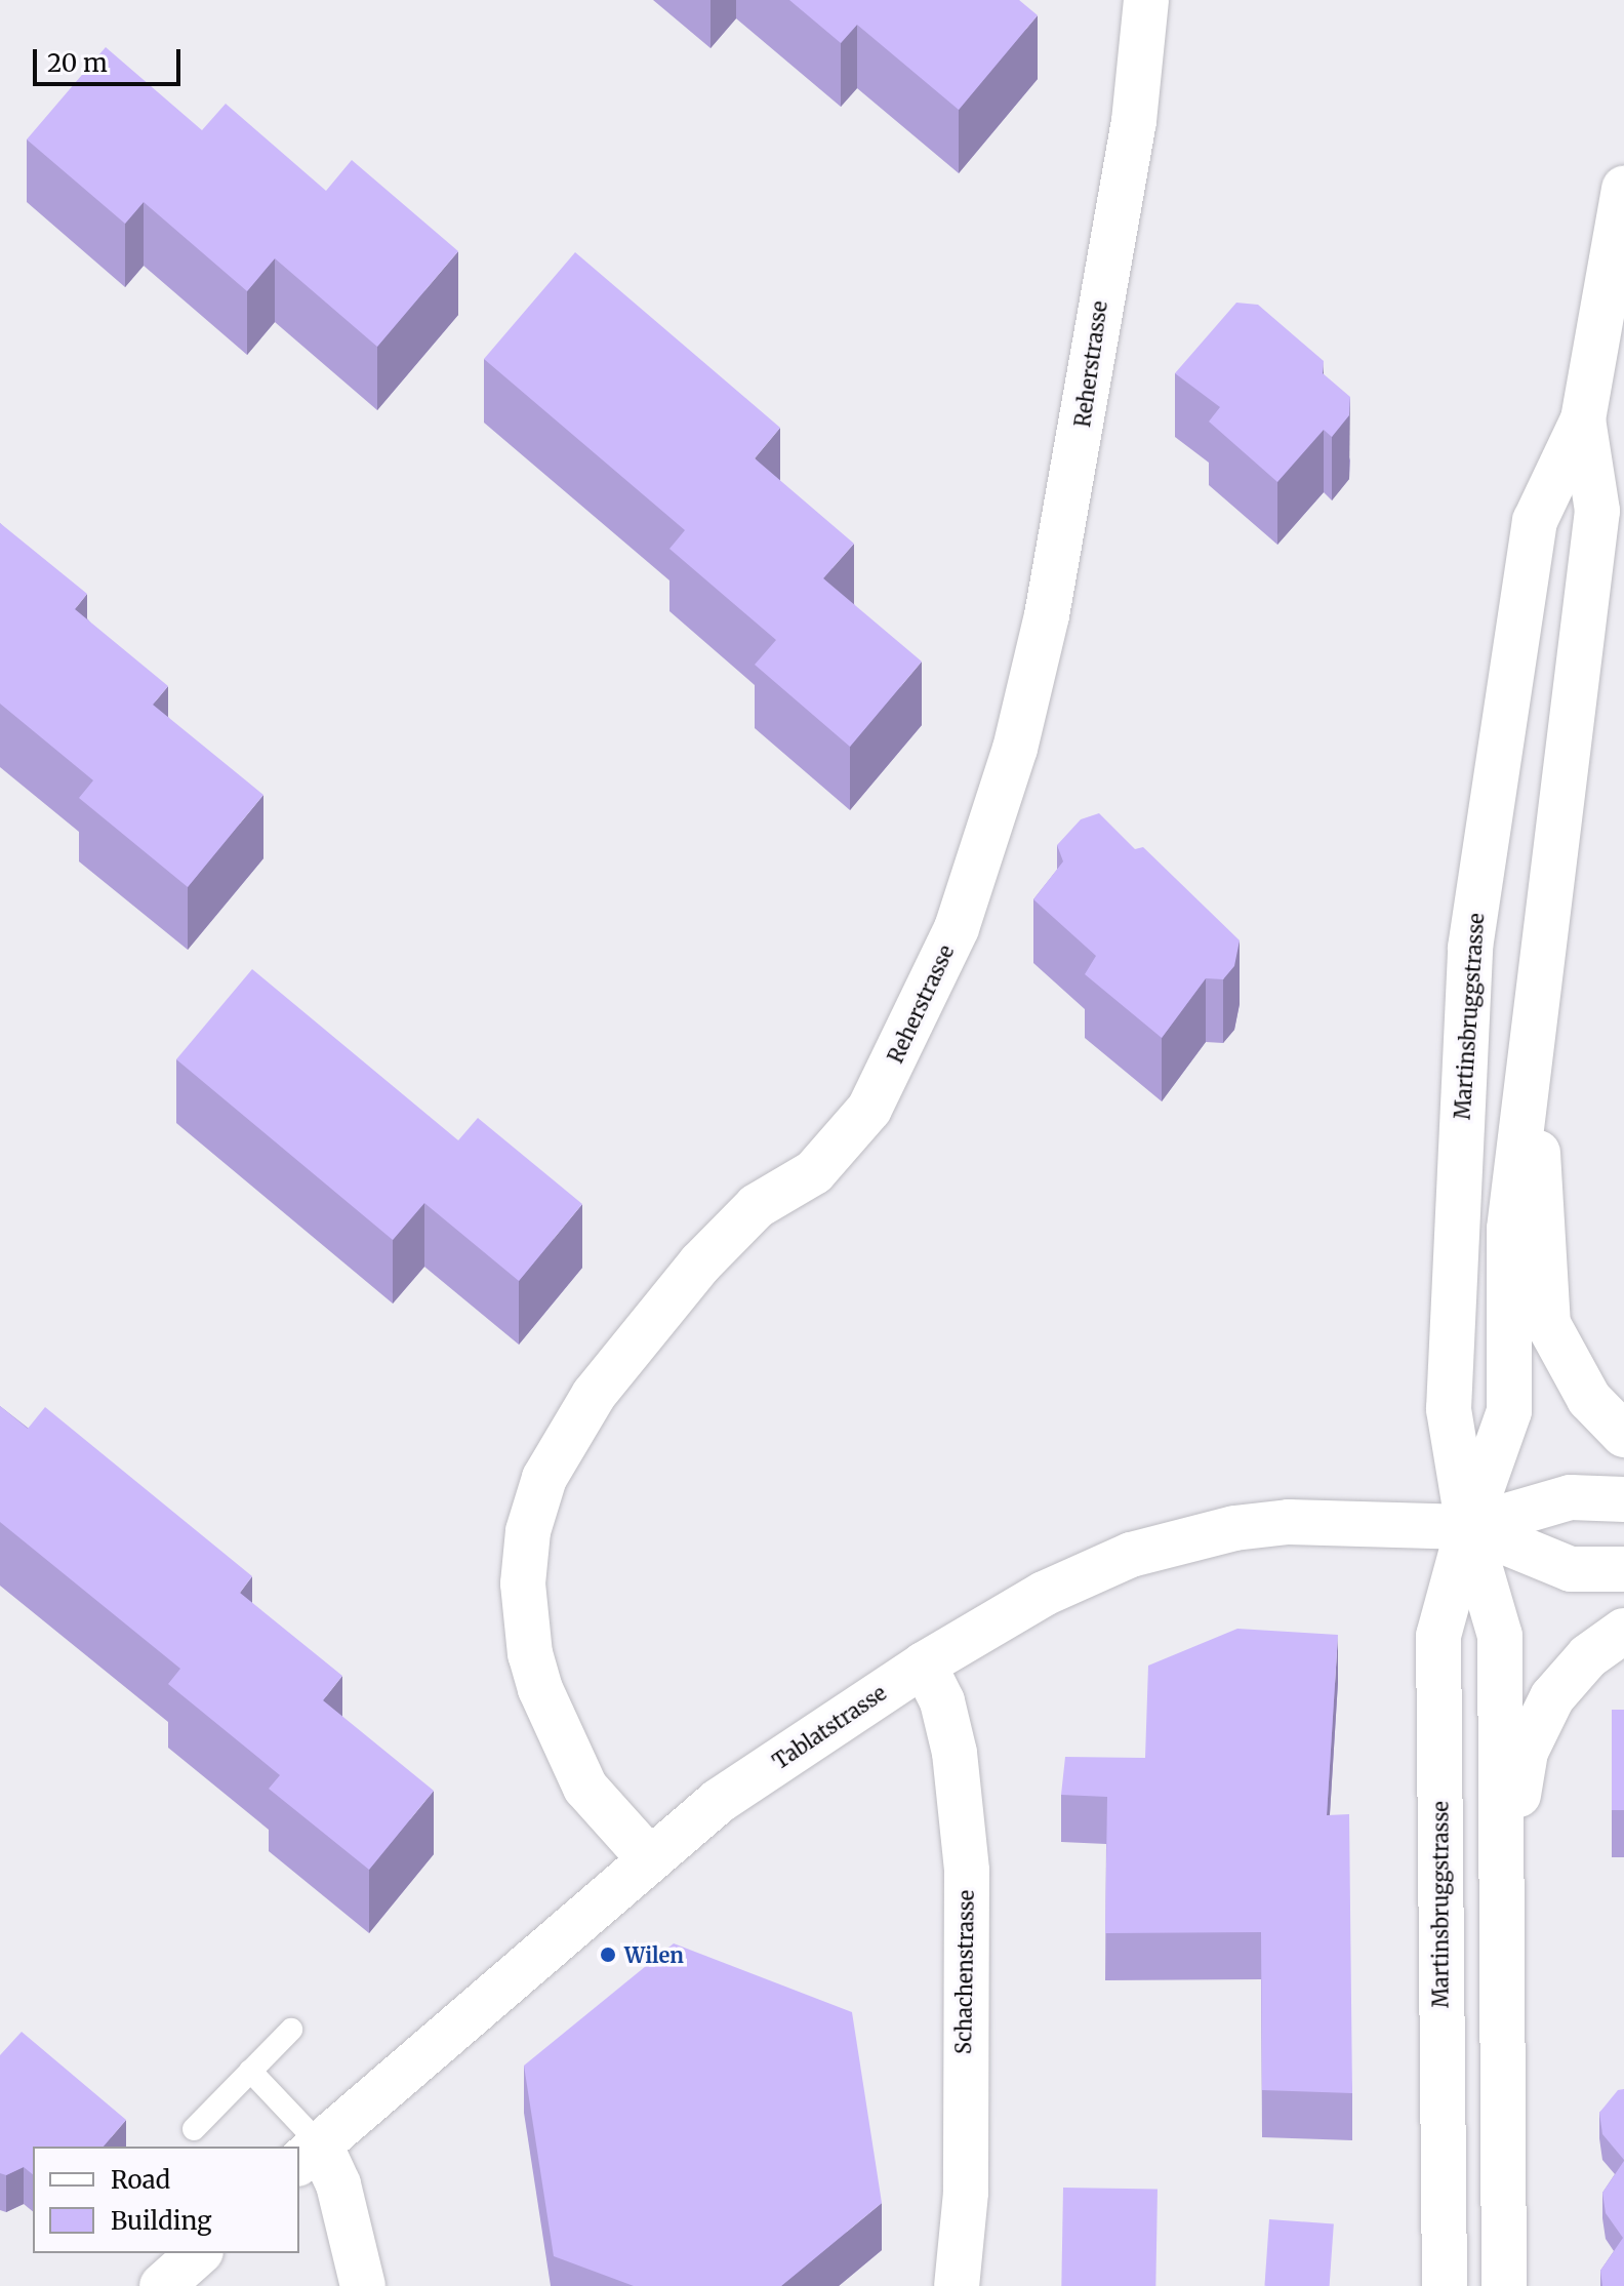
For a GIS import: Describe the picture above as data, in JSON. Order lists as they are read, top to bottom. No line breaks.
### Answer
{"streets":{"street":["Reherstrasse","Martinsbruggstrasse","Tablatstrasse","Schachenstrasse"]},"crossings":[["Reherstrasse","Tablatstrasse"],["Martinsbruggstrasse","Tablatstrasse"],["Tablatstrasse","Schachenstrasse"]],"places":["Wilen"],"legend":["Road","Building"],"scale_bar":"20 m"}
